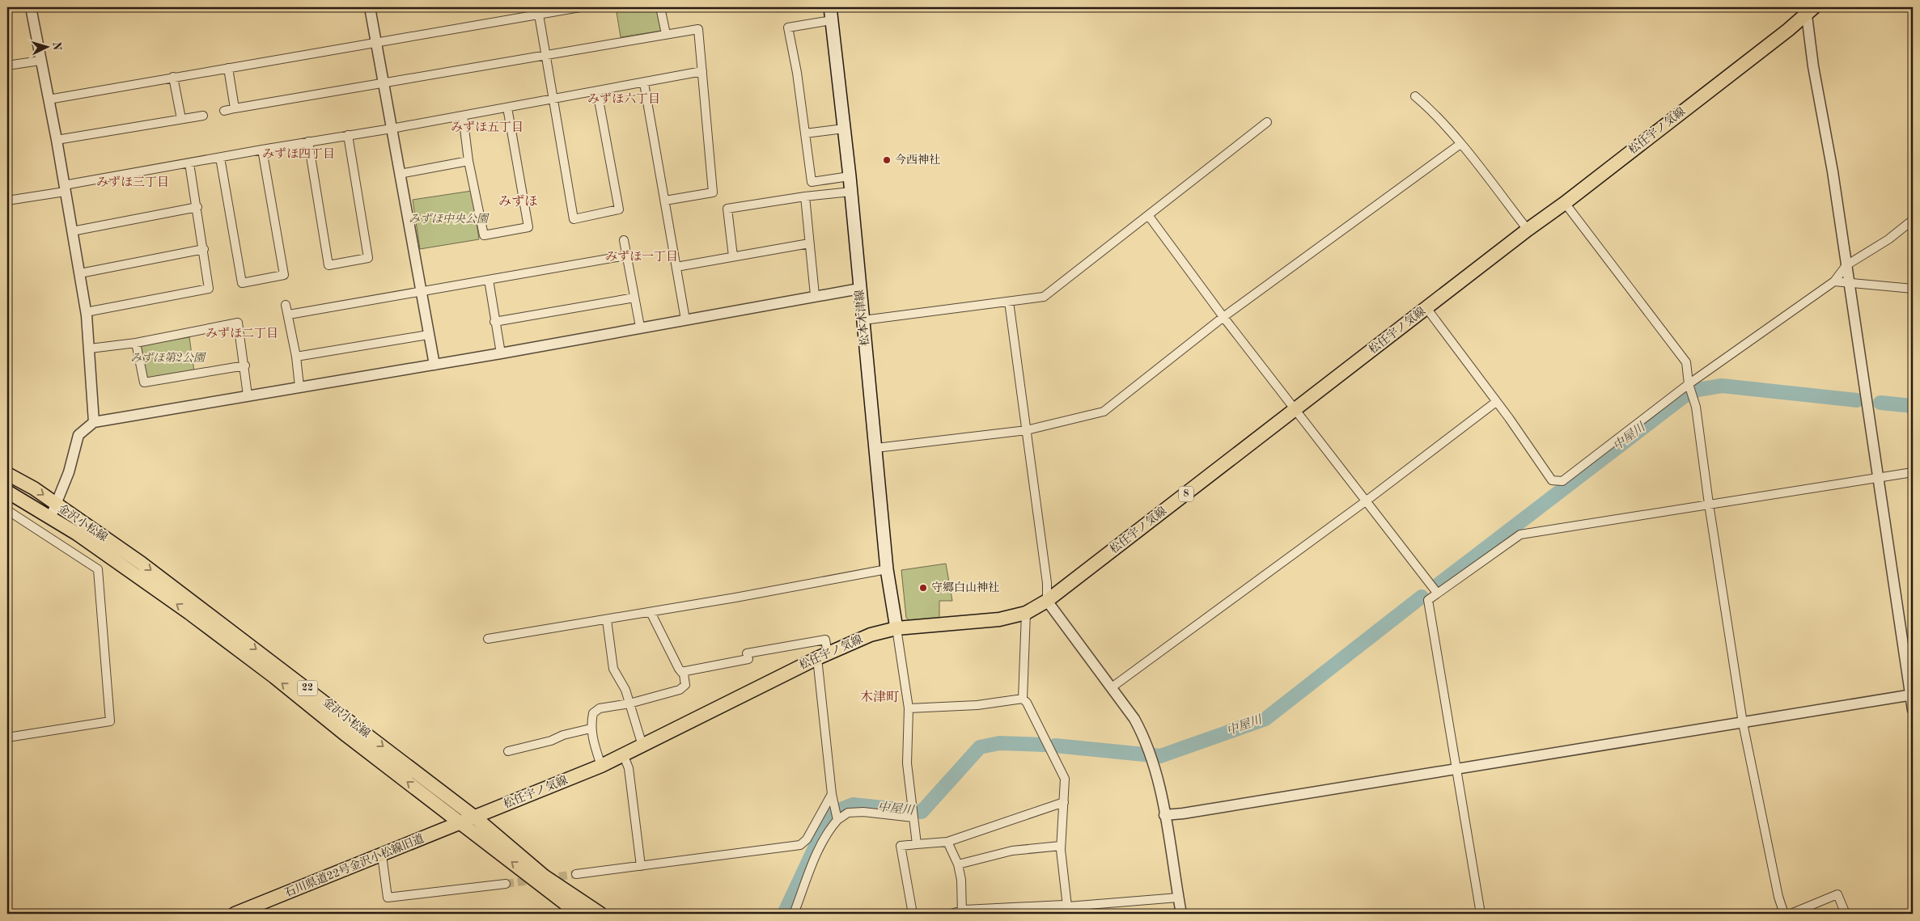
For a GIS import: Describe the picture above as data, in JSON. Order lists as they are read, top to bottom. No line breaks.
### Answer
{"streets":{"main road":["松任宇ノ気線","松本木津線","8","金沢小松線","22","石川県道22号金沢小松線旧道"]},"crossings":[["松任宇ノ気線","松本木津線"],["松任宇ノ気線","金沢小松線"],["松任宇ノ気線","石川県道22号金沢小松線旧道"],["金沢小松線","石川県道22号金沢小松線旧道"]],"districts":["みずほ六丁目","みずほ五丁目","みずほ四丁目","みずほ三丁目","みずほ","みずほ一丁目","みずほ二丁目","木津町"],"water":["中屋川"],"parks":["みずほ中央公園","みずほ第2公園"],"places":["今西神社","守郷白山神社"],"north":"right"}
